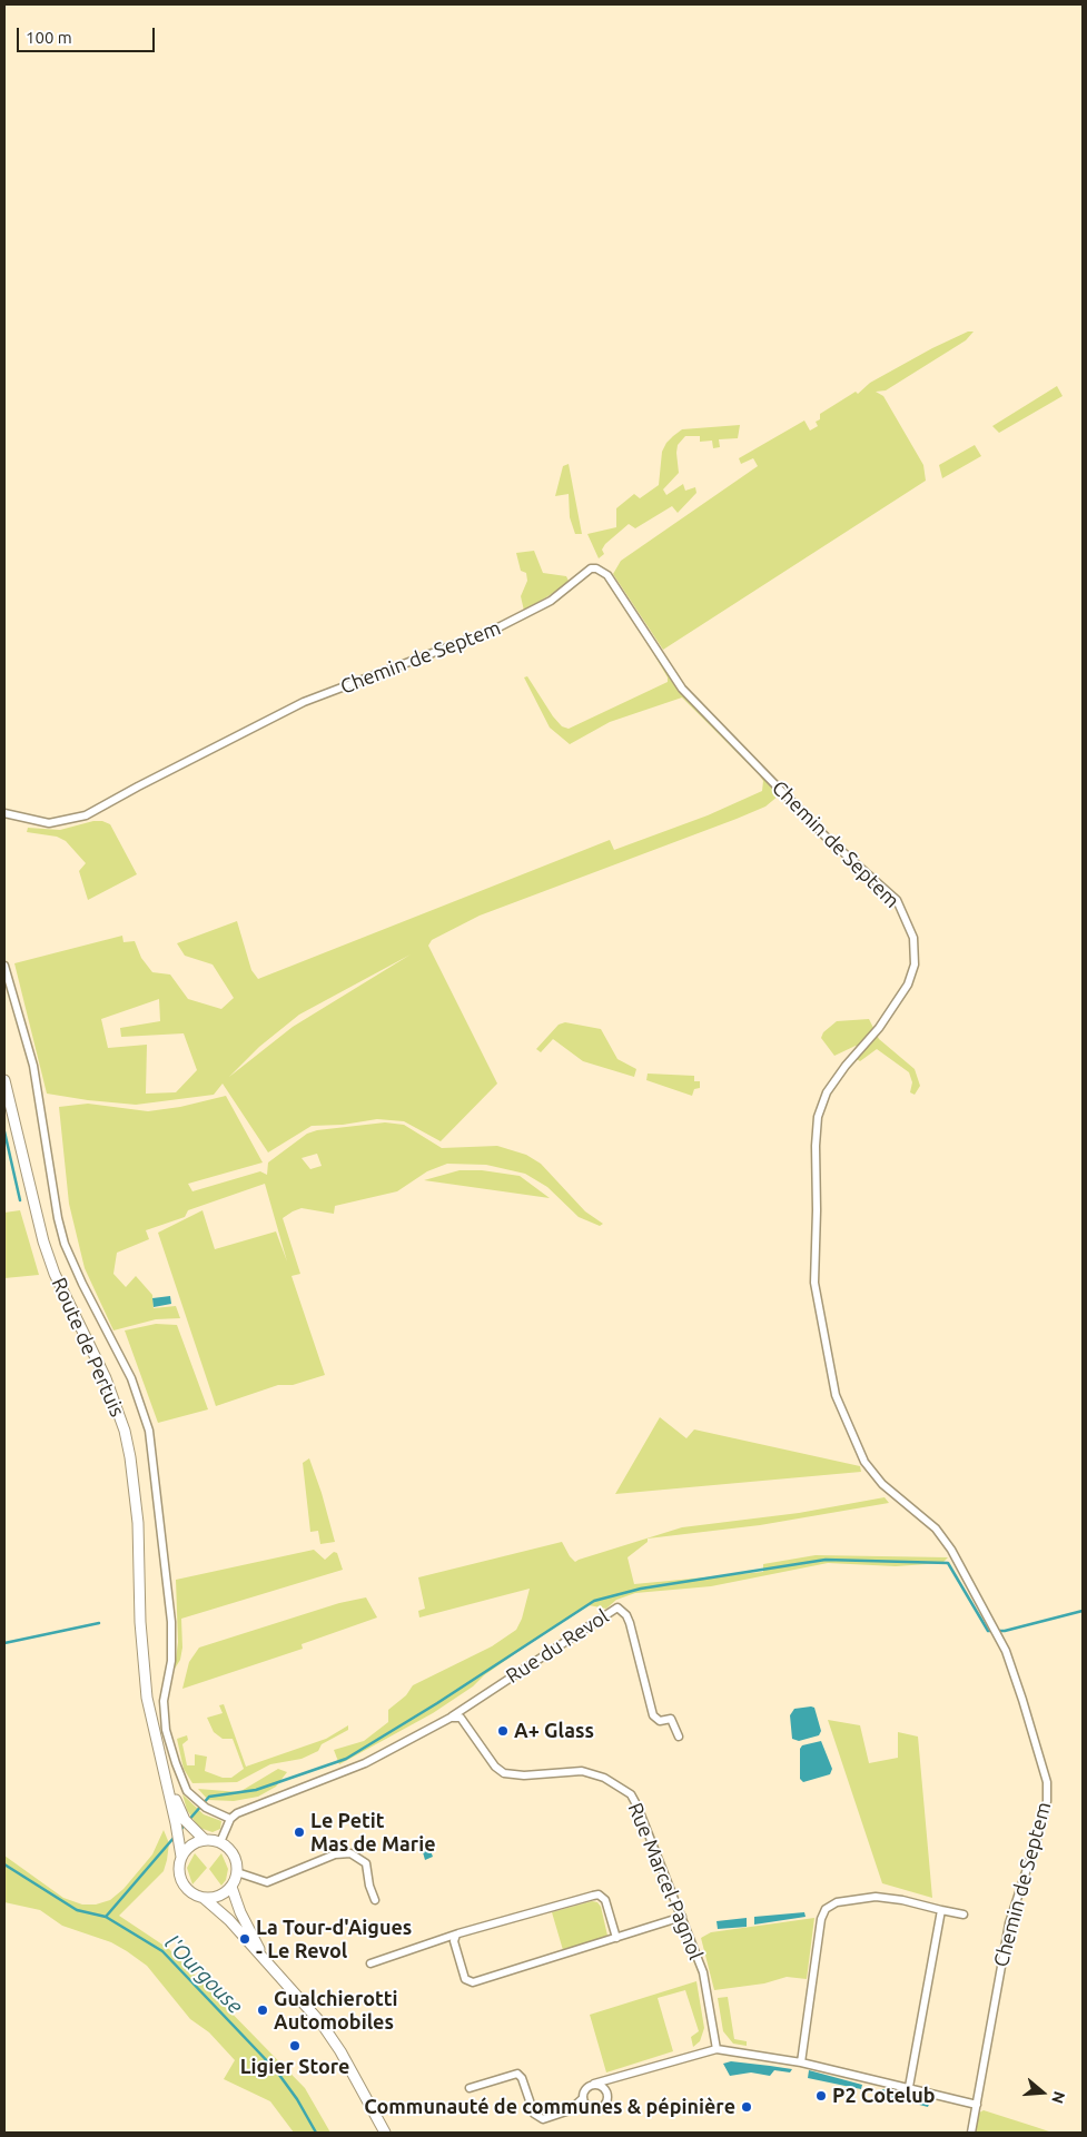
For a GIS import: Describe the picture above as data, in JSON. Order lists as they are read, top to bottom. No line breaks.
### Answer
{"streets":{"main road":["Route de Pertuis"],"street":["Chemin de Septem","Rue du Revol","Rue Marcel Pagnol"]},"crossings":[["Rue du Revol","Rue Marcel Pagnol"]],"water":["l'Ourgouse"],"places":["A+ Glass","Le Petit Mas de Marie","La Tour-d'Aigues - Le Revol","Gualchierotti Automobiles","Ligier Store","P2 Cotelub","Communauté de communes & pépinière"],"scale_bar":"100 m","north":"right"}
